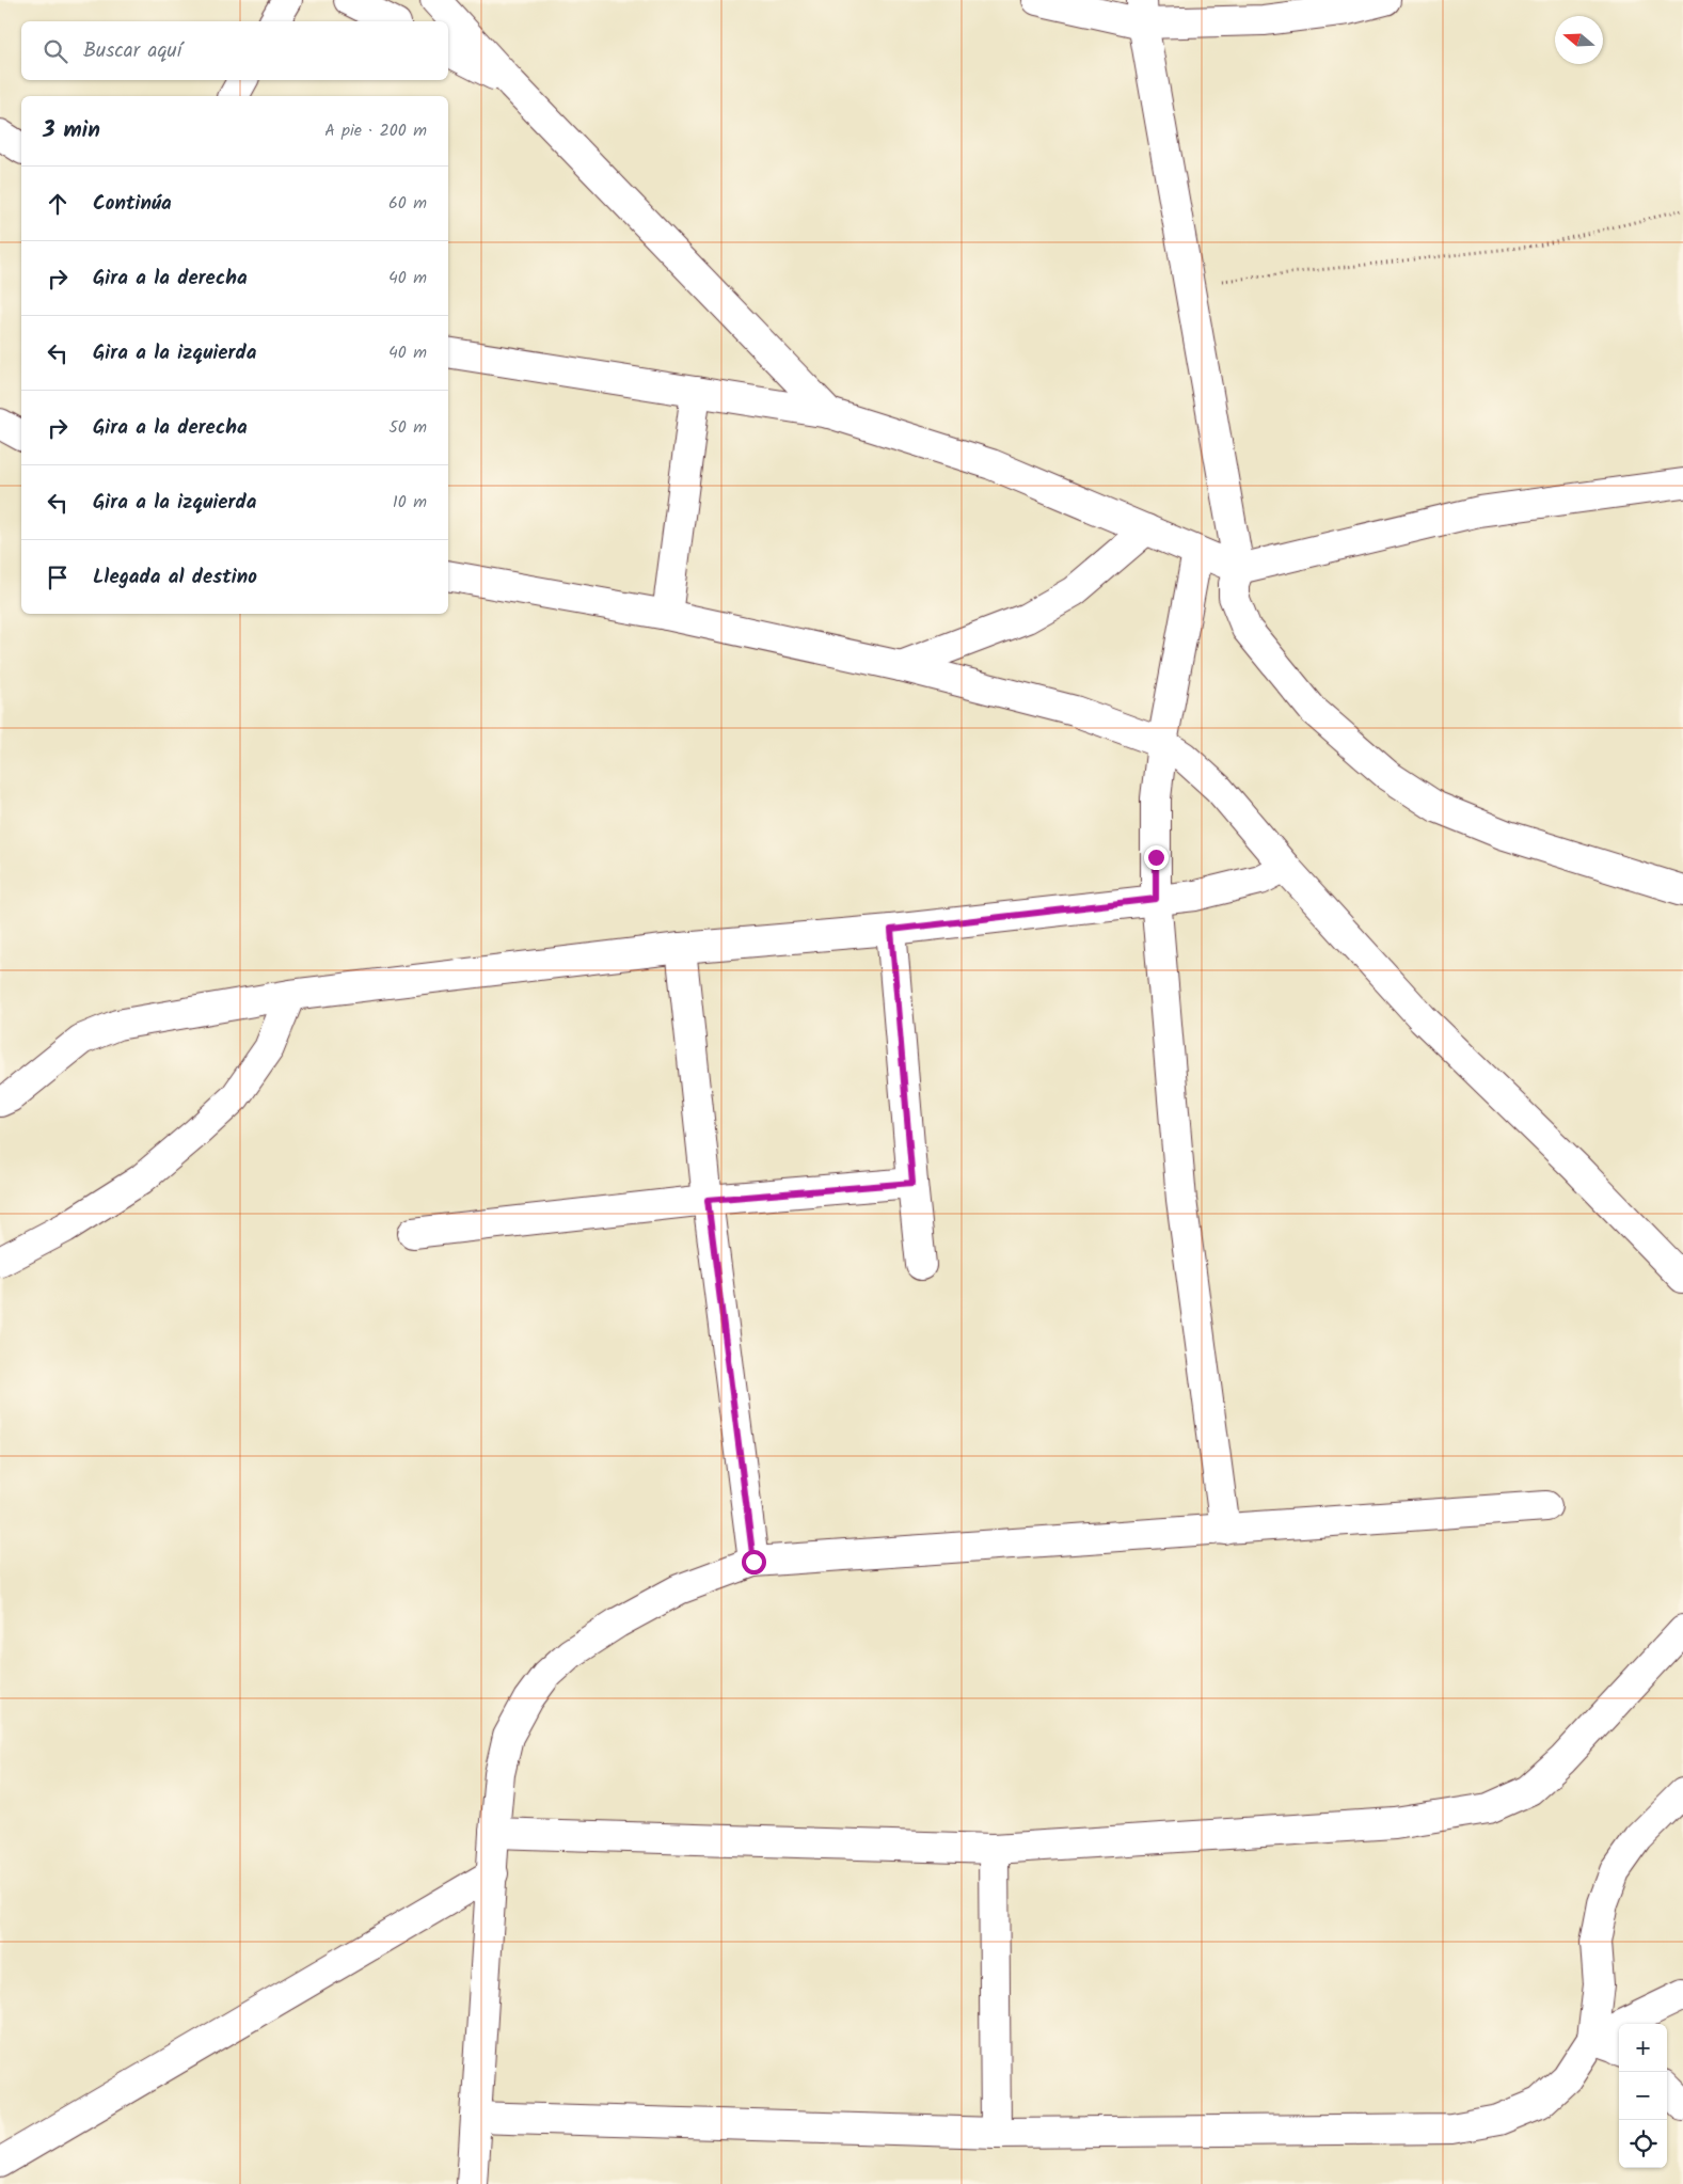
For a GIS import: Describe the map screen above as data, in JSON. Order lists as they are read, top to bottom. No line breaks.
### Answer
{"north":"left","page":{"search":"Buscar aquí","heading":["3 min","A pie · 200 m"],"list":[["Continúa","60 m"],["Gira a la derecha","40 m"],["Gira a la izquierda","40 m"],["Gira a la derecha","50 m"],["Gira a la izquierda","10 m"],"Llegada al destino"],"map_buttons":["+","−"]}}
